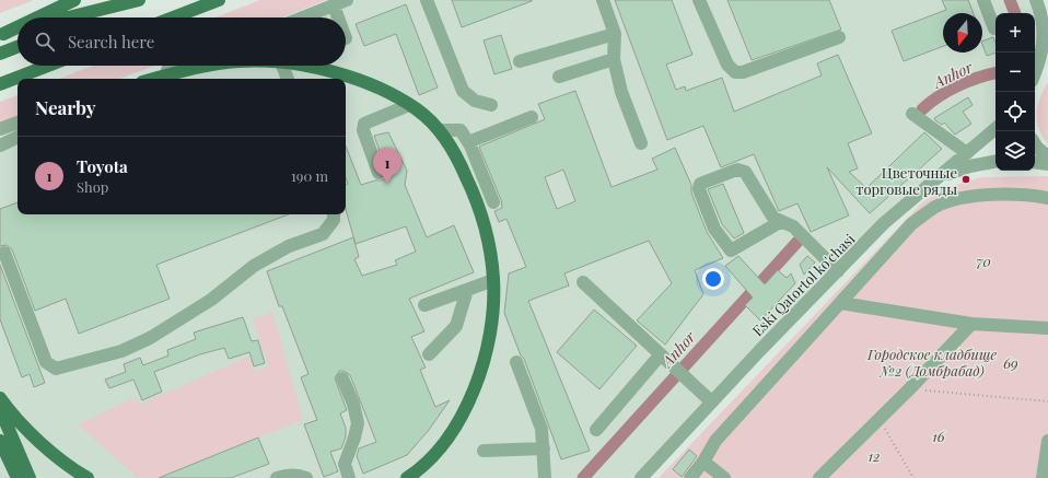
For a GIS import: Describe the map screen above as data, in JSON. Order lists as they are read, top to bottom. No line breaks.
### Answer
{"streets":{"street":["Eski Qatortol ko'chasi"]},"water":["Anhor"],"parks":["70","Городское кладбище №2 (Домбрабад)","69","16","12"],"places":["Цветочные торговые ряды"],"north":"bottom","page":{"map_buttons":["+","−"],"search":"Search here","heading":"Nearby","list":[{"mark":"1","name":"Toyota","note":"Shop","value":"190 m"}],"pins":"1"}}
